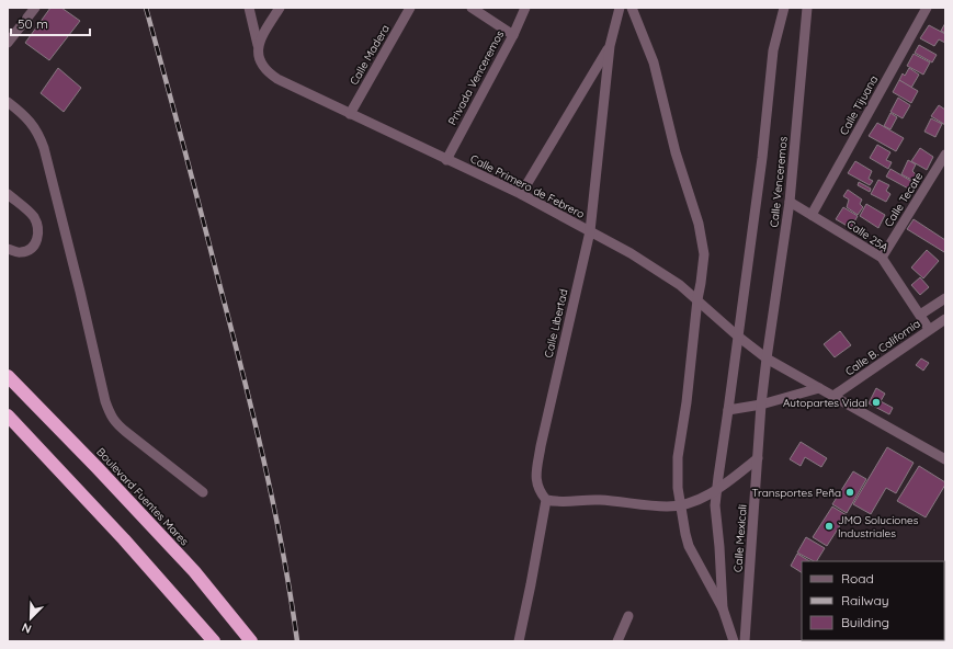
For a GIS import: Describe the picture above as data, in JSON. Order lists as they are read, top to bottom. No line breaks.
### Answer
{"streets":{"highway":["Boulevard Fuentes Mares"],"street":["Calle Madera","Privada Venceremos","Calle Tijuana","Calle Venceremos","Calle Primero de Febrero","Calle Tecate","Calle 25A","Calle Libertad","Calle B. California","Calle Mexicali"]},"crossings":[["Calle Madera","Calle Primero de Febrero"],["Privada Venceremos","Calle Primero de Febrero"],["Calle Tijuana","Calle 25A"],["Calle Venceremos","Calle Primero de Febrero"],["Calle Venceremos","Calle 25A"],["Calle Venceremos","Calle Mexicali"],["Calle Primero de Febrero","Calle Libertad"],["Calle Primero de Febrero","Calle B. California"],["Calle Primero de Febrero","Calle Mexicali"],["Calle Tecate","Calle 25A"],["Calle 25A","Calle B. California"]],"places":["Autopartes Vidal","Transportes Peña","JMO Soluciones Industriales"],"legend":["Road","Railway","Building"],"scale_bar":"50 m","north":"bottom left"}
